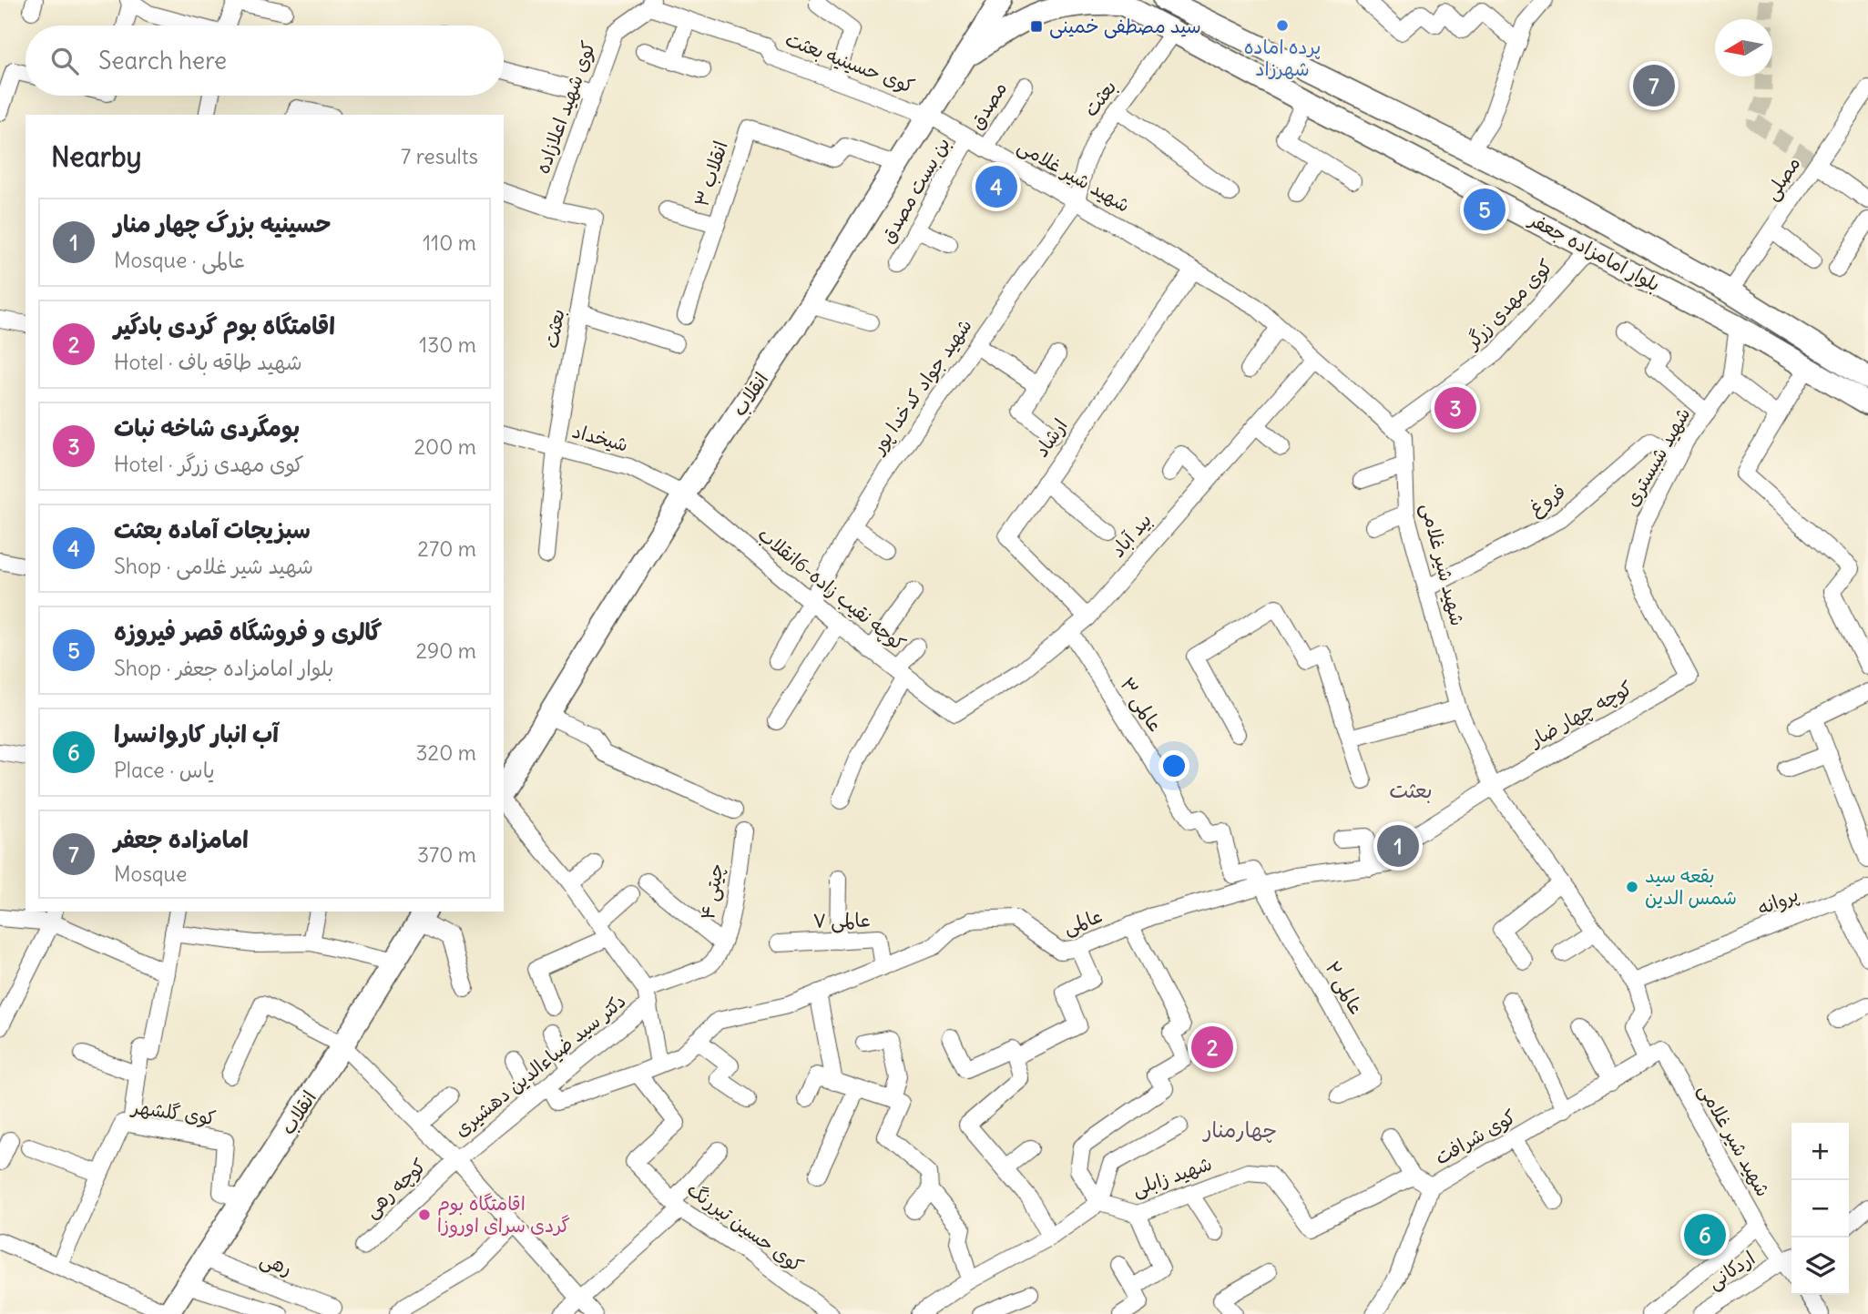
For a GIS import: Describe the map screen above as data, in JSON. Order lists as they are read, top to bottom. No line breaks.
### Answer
{"streets":{"main road":["بلوار امامزاده جعفر","انقلاب"],"street":["کوی حسینیه بعثت","بعثت","مصدق","کوی شهید اعلازاده","انقلاب ۳","شهید شیر غلامی","مصلی","بن بست مصدق","کوی مهدی زرگر","شهید جواد کدخدا پور","شیخداد","ارشاد","شهید شبستری","فروغ","بید آباد","کوچه نقیب زاده-6انقلاب","عالمی ۳","کوچه چهار ضار","چیتی ۴","پروانه","عالمی ۷","عالمی","عالمی ۲","دکتر سید ضیاءالدین دهشیری","کوی گلشهر","کوی شرافت","شهید زابلی","کوچه رهی","کوی حسین تیررنگ","رهی","اردکانی"]},"crossings":[["کوی حسینیه بعثت","کوی شهید اعلازاده"],["کوی حسینیه بعثت","شهید شیر غلامی"],["کوی حسینیه بعثت","انقلاب"],["بعثت","کوی شهید اعلازاده"],["بعثت","شهید شیر غلامی"],["بعثت","بلوار امامزاده جعفر"],["بعثت","شهید جواد کدخدا پور"],["بعثت","شیخداد"],["مصدق","شهید شیر غلامی"],["انقلاب ۳","انقلاب"],["شهید شیر غلامی","بن بست مصدق"],["شهید شیر غلامی","کوی مهدی زرگر"],["شهید شیر غلامی","شهید جواد کدخدا پور"],["شهید شیر غلامی","انقلاب"],["شهید شیر غلامی","ارشاد"],["شهید شیر غلامی","فروغ"],["شهید شیر غلامی","بید آباد"],["شهید شیر غلامی","کوچه چهار ضار"],["شهید شیر غلامی","پروانه"],["شهید شیر غلامی","عالمی"],["شهید شیر غلامی","کوی شرافت"],["شهید شیر غلامی","اردکانی"],["مصلی","بلوار امامزاده جعفر"],["بلوار امامزاده جعفر","کوی مهدی زرگر"],["بلوار امامزاده جعفر","شهید شبستری"],["شهید جواد کدخدا پور","کوچه نقیب زاده-6انقلاب"],["انقلاب","شیخداد"],["انقلاب","کوچه نقیب زاده-6انقلاب"],["انقلاب","کوی گلشهر"],["انقلاب","رهی"],["شیخداد","کوچه نقیب زاده-6انقلاب"],["ارشاد","بید آباد"],["شهید شبستری","فروغ"],["شهید شبستری","کوچه چهار ضار"],["بید آباد","کوچه نقیب زاده-6انقلاب"],["بید آباد","عالمی ۳"],["عالمی ۳","عالمی"],["عالمی ۳","عالمی ۲"],["کوچه چهار ضار","عالمی"],["چیتی ۴","دکتر سید ضیاءالدین دهشیری"],["عالمی ۷","عالمی"],["عالمی","عالمی ۲"],["دکتر سید ضیاءالدین دهشیری","کوچه رهی"]],"districts":["بعثت","چهارمنار"],"places":{"other":["پرده اماده شهرزاد","بقعه سید شمس الدین","اقامتگاه بوم گردی سرای اوروزا"],"transit":["سید مصطفی خمینی"]},"north":"left","page":{"search":"Search here","pins":["7","4","5","3","1","2","6"],"heading":["Nearby","7 results"],"list":[{"mark":"1","name":"حسینیه بزرگ چهار منار","note":"Mosque · عالمی","value":"110 m"},{"mark":"2","name":"اقامتگاه بوم گردی بادگیر","note":"Hotel · شهید طاقه باف","value":"130 m"},{"mark":"3","name":"بومگردی شاخه نبات","note":"Hotel · کوی مهدی زرگر","value":"200 m"},{"mark":"4","name":"سبزیجات آماده بعثت","note":"Shop · شهید شیر غلامی","value":"270 m"},{"mark":"5","name":"گالری و فروشگاه قصر فیروزه","note":"Shop · بلوار امامزاده جعفر","value":"290 m"},{"mark":"6","name":"آب انبار کاروانسرا","note":"Place · یاس","value":"320 m"},{"mark":"7","name":"امامزاده جعفر","note":"Mosque","value":"370 m"}],"map_buttons":["+","−"]}}
